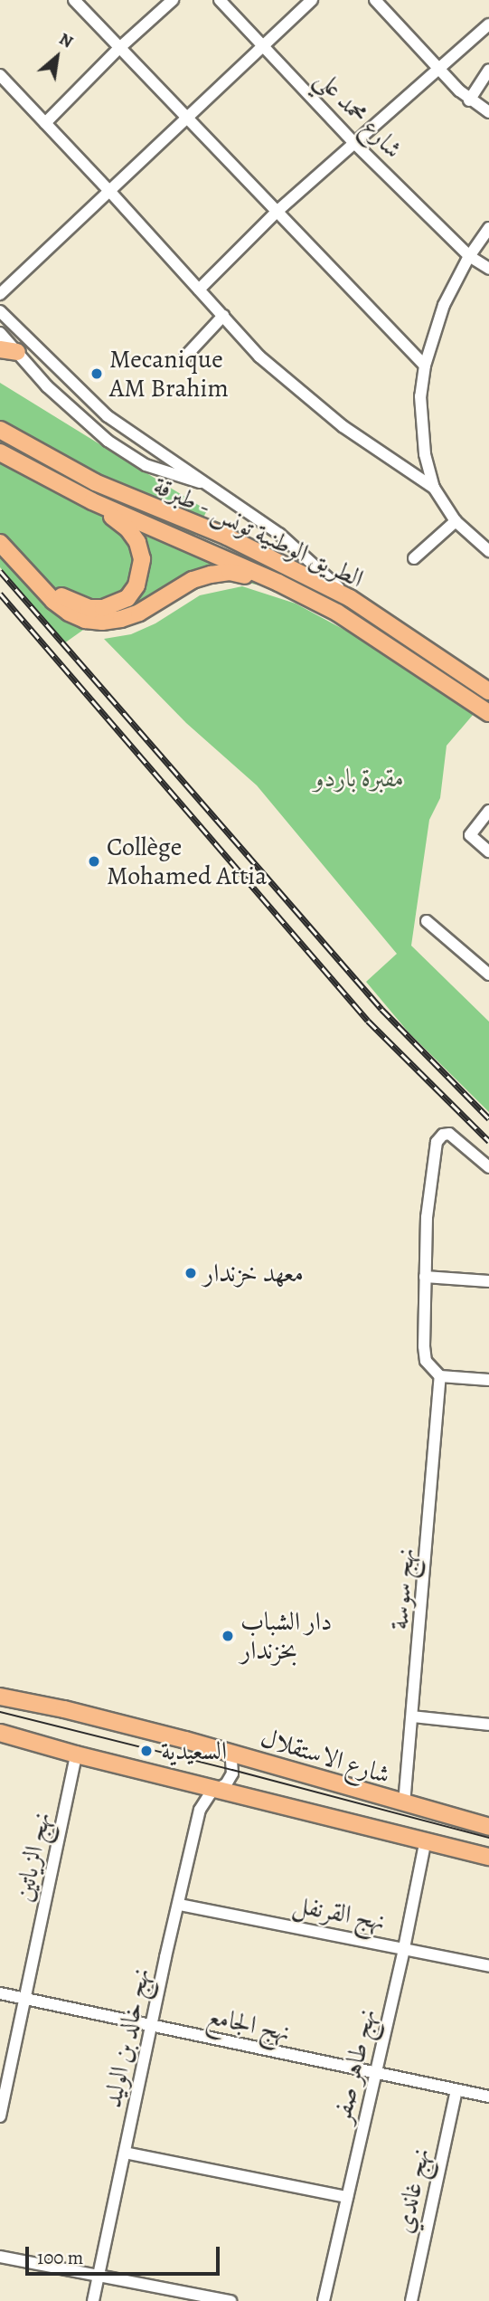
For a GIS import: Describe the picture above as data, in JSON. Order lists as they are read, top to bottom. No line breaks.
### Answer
{"streets":{"main road":["الطريق الوطنية تونس - طبرقة","شارع الاستقلال"],"street":["شارع محمد علي","نهج سوسة","نهج الزياتين","نهج القرنفل","نهج الجامع","نهج خالد بن الوليد","نهج طاهر صفر","نهج غاندي"]},"crossings":[["نهج سوسة","شارع الاستقلال"],["شارع الاستقلال","نهج خالد بن الوليد"],["نهج الزياتين","نهج الجامع"],["نهج القرنفل","نهج خالد بن الوليد"],["نهج القرنفل","نهج طاهر صفر"],["نهج الجامع","نهج خالد بن الوليد"],["نهج الجامع","نهج طاهر صفر"],["نهج الجامع","نهج غاندي"]],"parks":["مقبرة باردو"],"places":["Mecanique AM Brahim","Collège Mohamed Attia","معهد خزندار","دار الشباب بخزندار","السعيدية"],"scale_bar":"100 m","north":"top right"}
